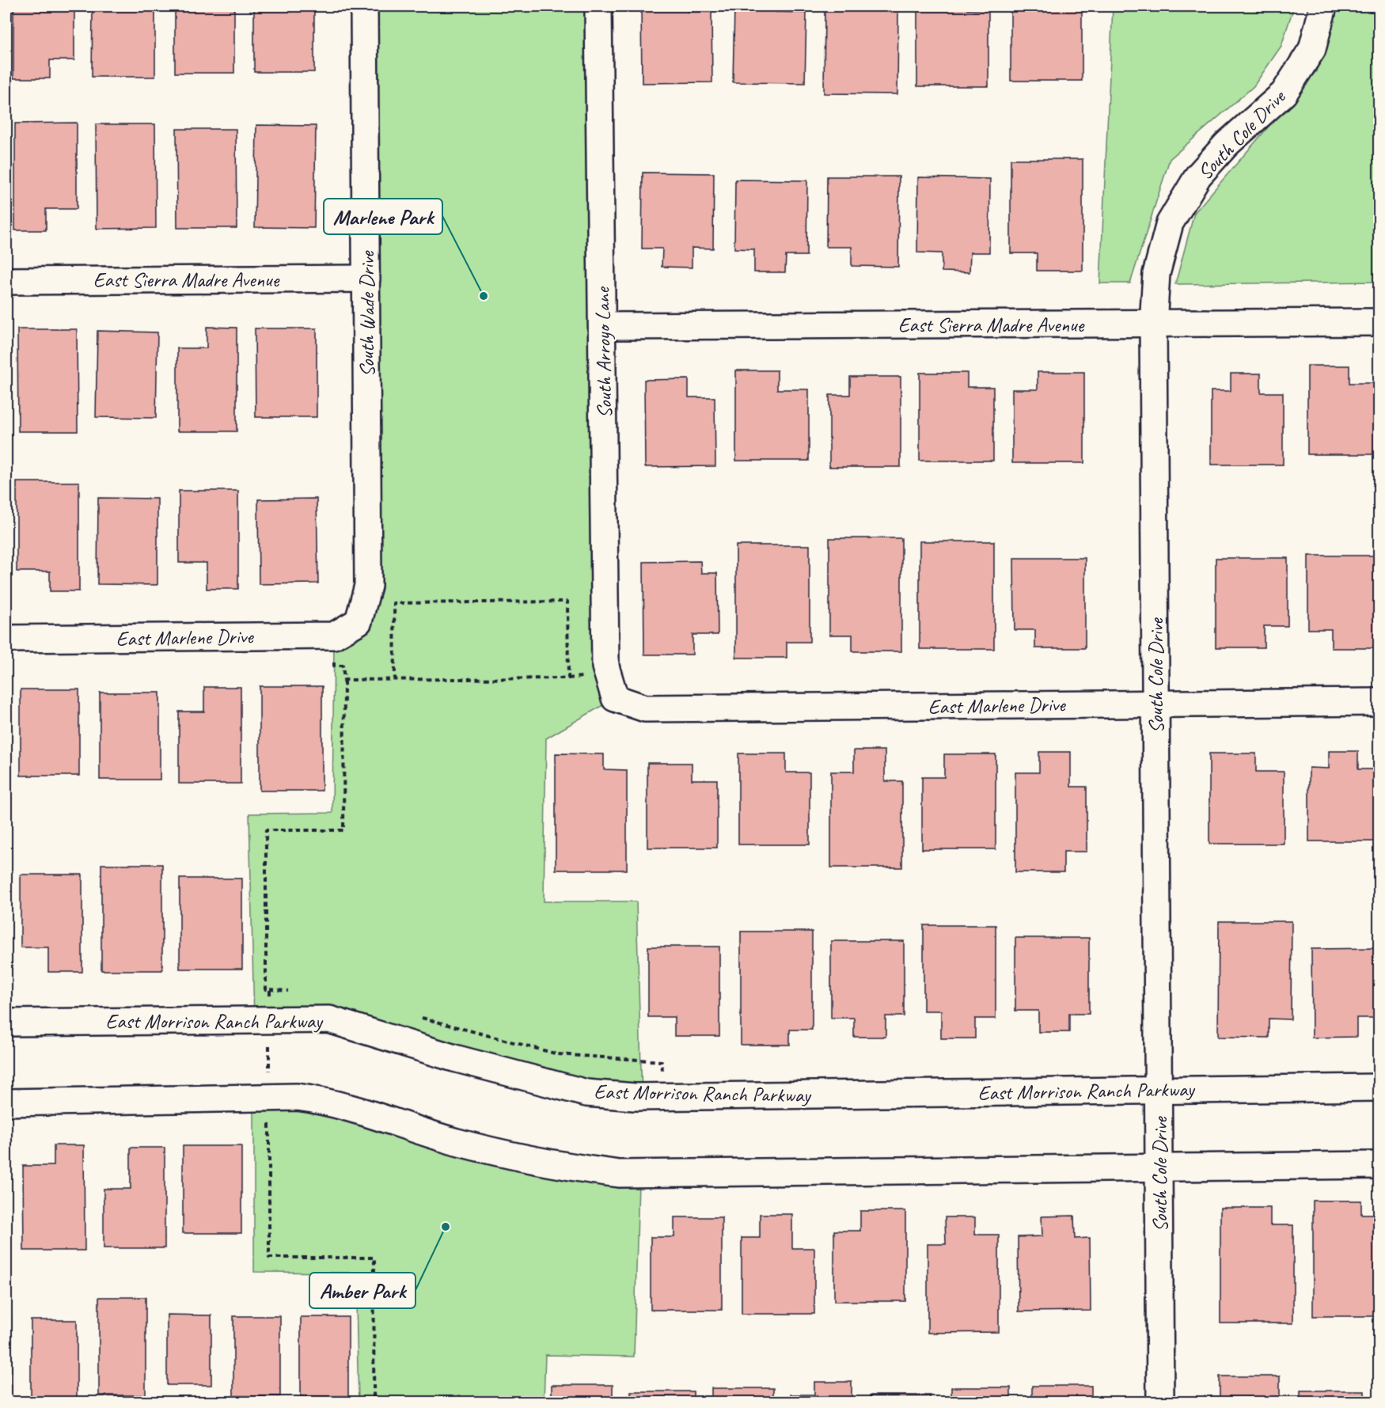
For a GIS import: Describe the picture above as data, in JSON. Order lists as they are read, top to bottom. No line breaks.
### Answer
{"streets":{"street":["South Cole Drive","East Sierra Madre Avenue","South Wade Drive","South Arroyo Lane","East Marlene Drive","East Morrison Ranch Parkway"]},"crossings":[["South Cole Drive","East Sierra Madre Avenue"],["South Cole Drive","East Marlene Drive"],["South Cole Drive","East Morrison Ranch Parkway"],["East Sierra Madre Avenue","South Wade Drive"],["East Sierra Madre Avenue","South Arroyo Lane"],["South Wade Drive","East Marlene Drive"],["South Arroyo Lane","East Marlene Drive"]],"places":["Marlene Park","Amber Park"]}
